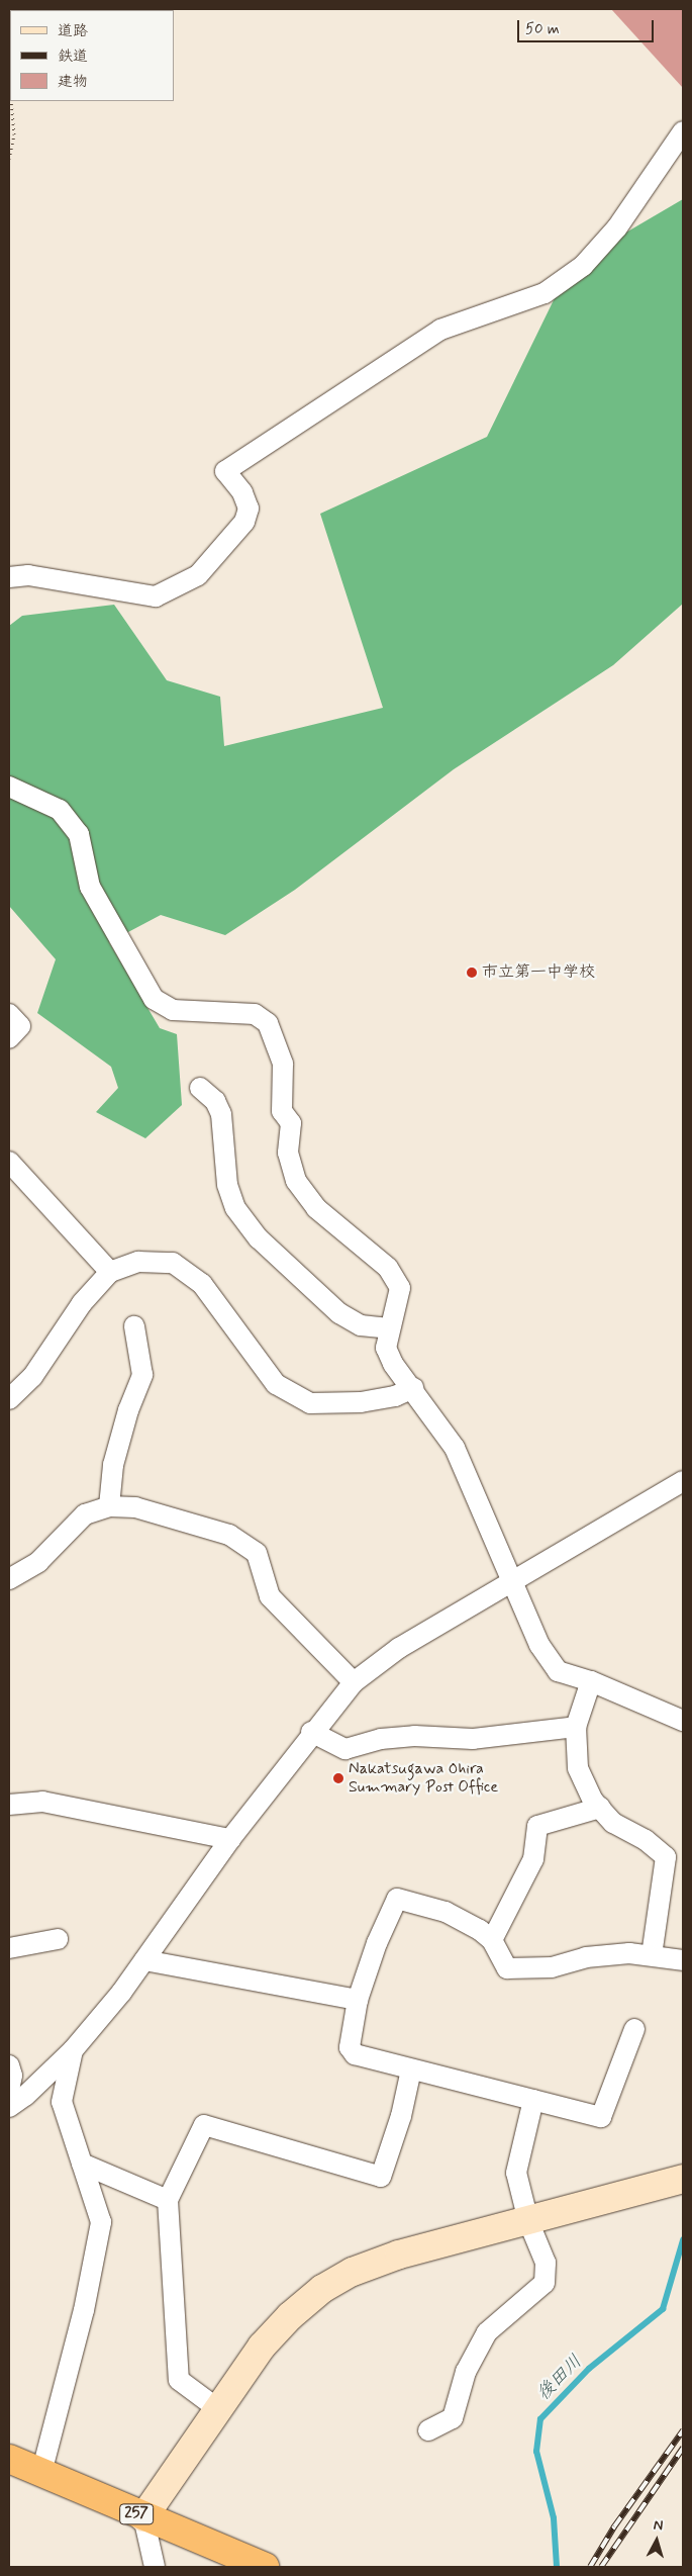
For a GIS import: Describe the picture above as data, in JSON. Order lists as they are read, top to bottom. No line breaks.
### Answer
{"streets":{"highway":["257"]},"water":["後田川"],"places":["市立第一中学校","Nakatsugawa Ohira Summary Post Office"],"legend":["道路","鉄道","建物"],"scale_bar":"50 m","north":"top"}
